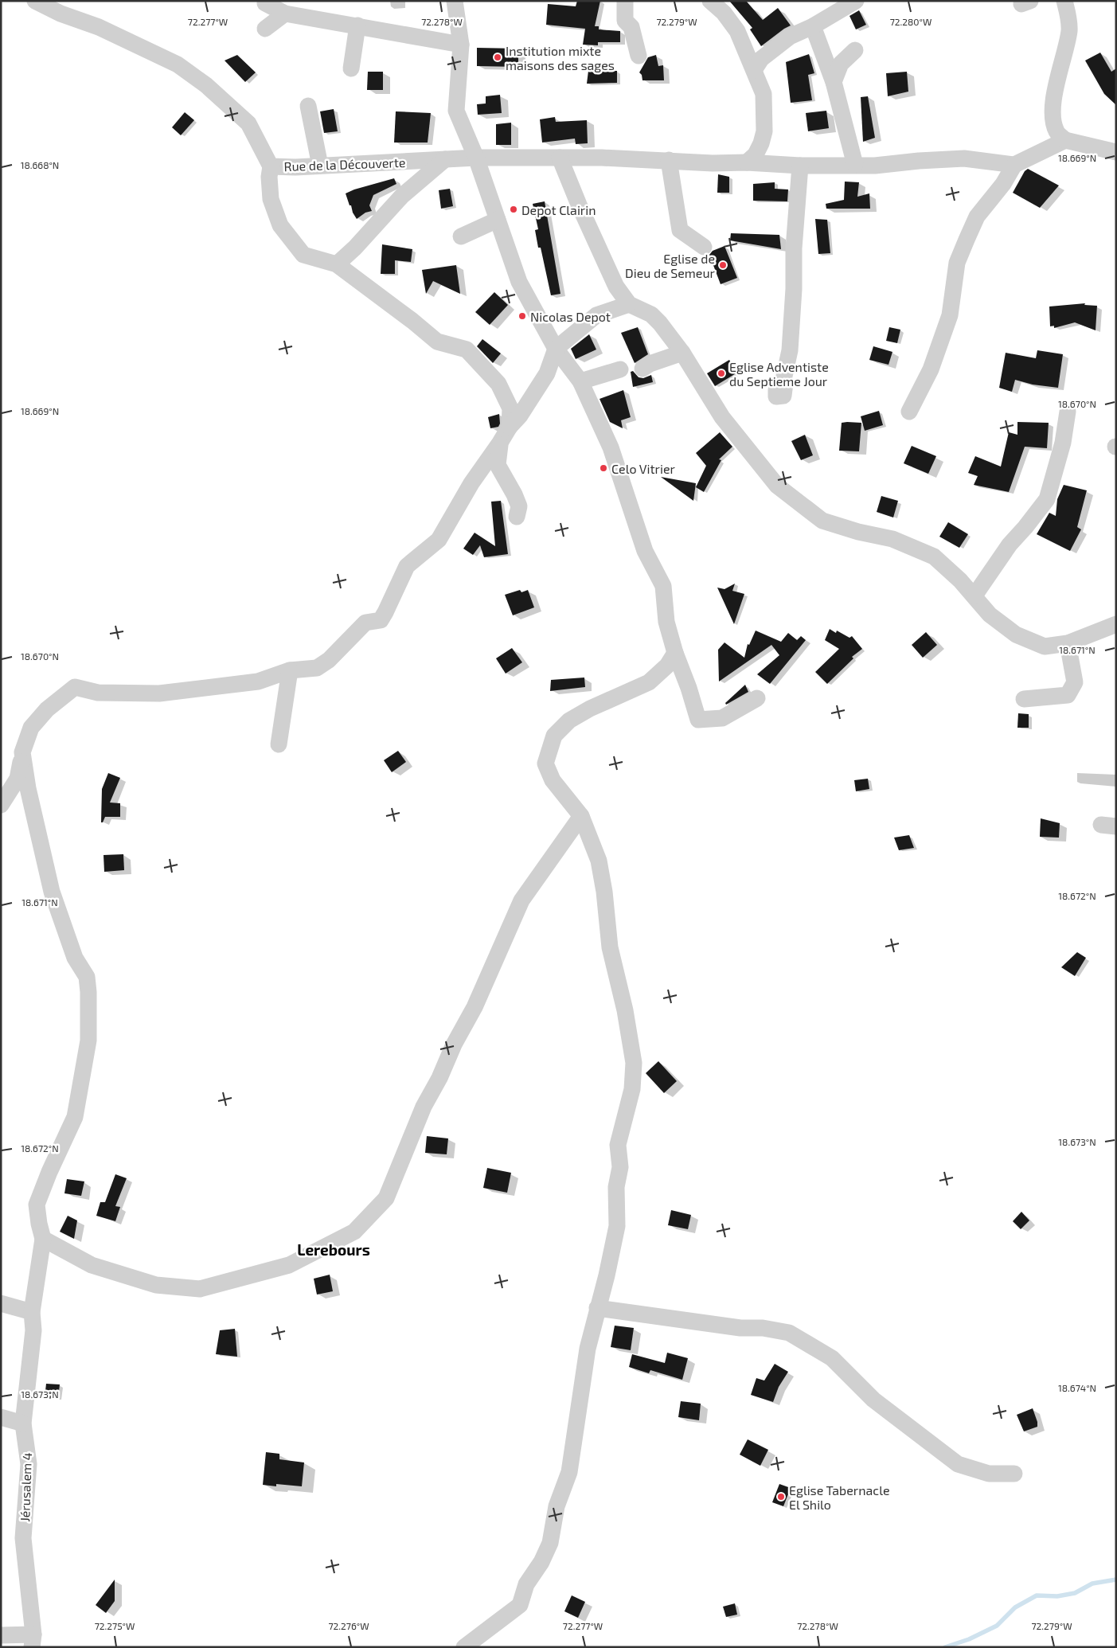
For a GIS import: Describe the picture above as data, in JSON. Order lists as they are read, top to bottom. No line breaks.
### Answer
{"streets":{"street":["Rue de la Découverte","Jérusalem 4"]},"districts":["Lerebours"],"places":["Institution mixte maisons des sages","Depot Clairin","Eglise de Dieu de Semeur","Nicolas Depot","Eglise Adventiste du Septieme Jour","Celo Vitrier","Eglise Tabernacle El Shilo"],"coordinates":["72.277°W","72.278°W","72.279°W","72.280°W","18.669°N","18.668°N","18.670°N","18.671°N","18.672°N","18.673°N","18.674°N","72.275°W","72.276°W"]}
